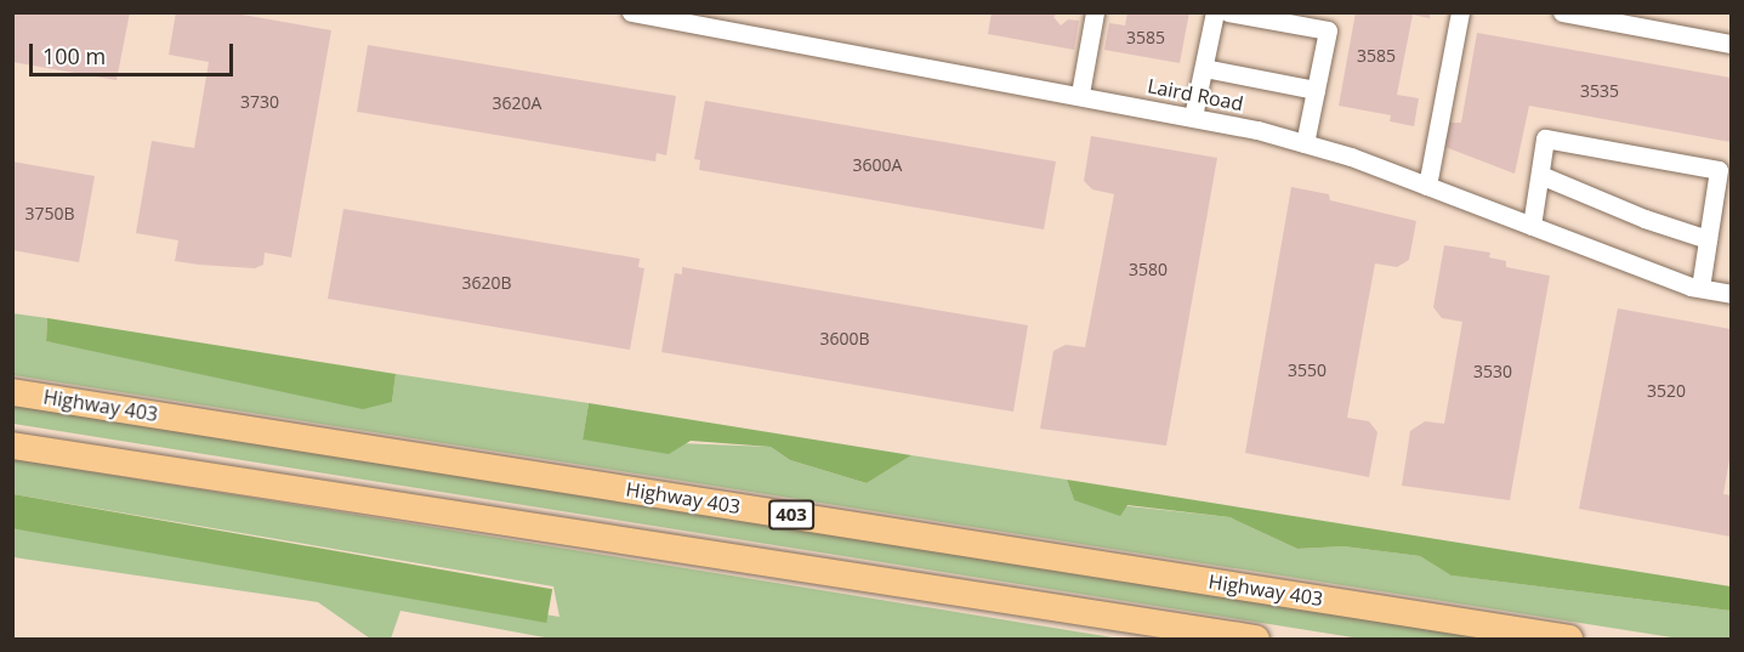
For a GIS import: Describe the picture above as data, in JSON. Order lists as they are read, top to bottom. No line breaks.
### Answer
{"streets":{"highway":["Highway 403","403"],"street":["Laird Road"]},"house_numbers":["3585","3585","3535","3730","3620A","3600A","3750B","3580","3620B","3600B","3550","3530","3520"],"scale_bar":"100 m"}
